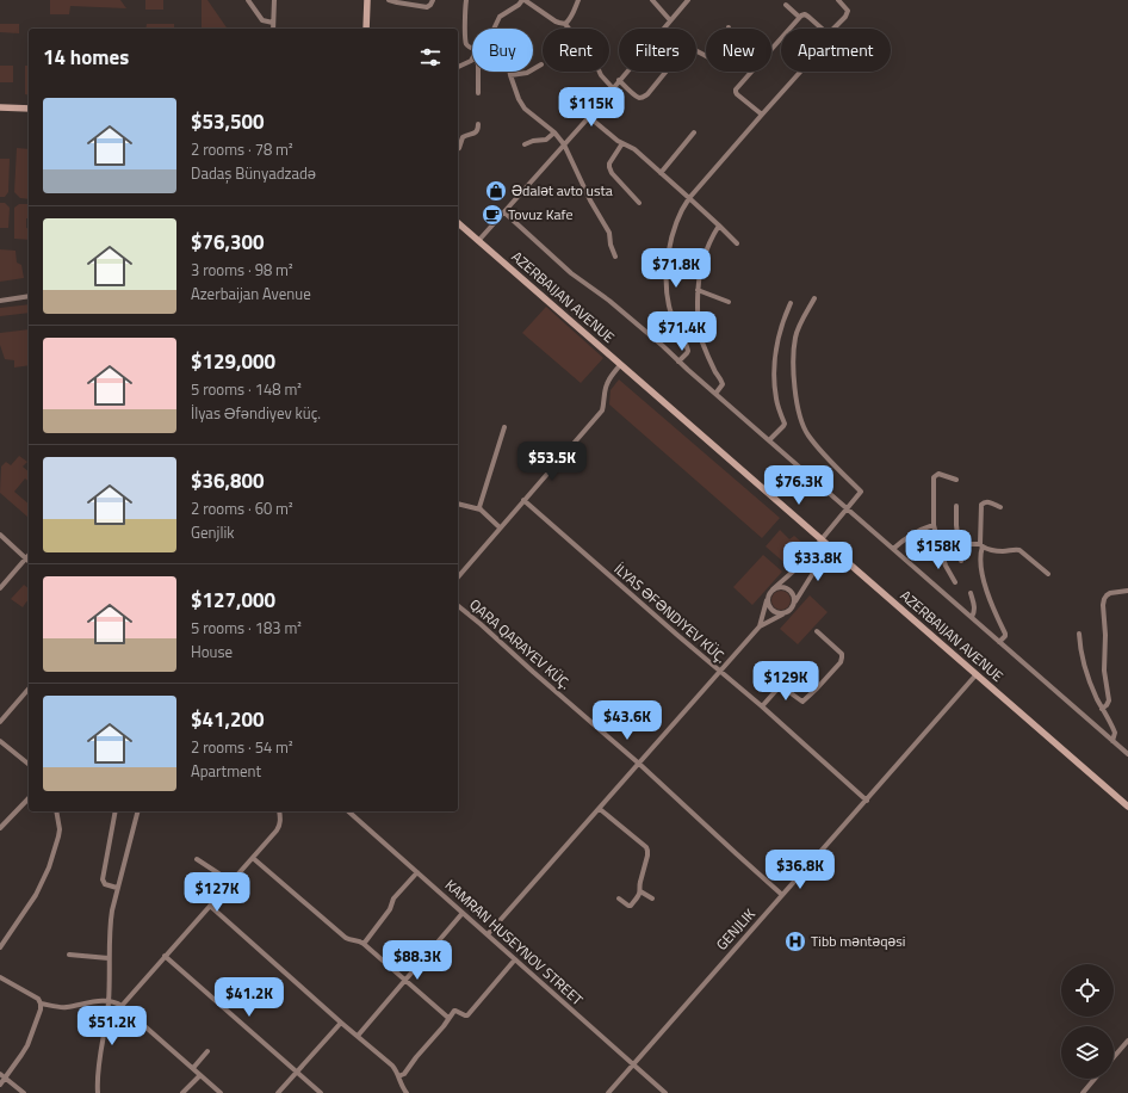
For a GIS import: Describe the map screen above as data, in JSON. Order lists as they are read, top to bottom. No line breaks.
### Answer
{"streets":{"street":["AZERBAIJAN AVENUE","İLYAS ƏFƏNDIYEV KÜÇ.","QARA QARAYEV KÜÇ.","GENJLIK","KAMRAN HUSEYNOV STREET"]},"crossings":[["AZERBAIJAN AVENUE","GENJLIK"],["İLYAS ƏFƏNDIYEV KÜÇ.","GENJLIK"],["QARA QARAYEV KÜÇ.","GENJLIK"],["GENJLIK","KAMRAN HUSEYNOV STREET"]],"places":{"shop":["Ədalət avto usta"],"cafe":["Tovuz Kafe"],"hospital":["Tibb məntəqəsi"]},"page":{"chip":["Buy","Rent","Filters","New","Apartment"],"heading":"14 homes","list":[{"name":"$53,500","note":"2 rooms · 78 m² · Dadaş Bünyadzadə"},{"name":"$76,300","note":"3 rooms · 98 m² · Azerbaijan Avenue"},{"name":"$129,000","note":"5 rooms · 148 m² · İlyas Əfəndiyev küç."},{"name":"$36,800","note":"2 rooms · 60 m² · Genjlik"},{"name":"$127,000","note":"5 rooms · 183 m² · House"},{"name":"$41,200","note":"2 rooms · 54 m² · Apartment"}],"price":["$115K","$71.8K","$71.4K","$53.5K","$76.3K","$158K","$33.8K","$129K","$43.6K","$36.8K","$127K","$88.3K","$41.2K","$51.2K"]}}
